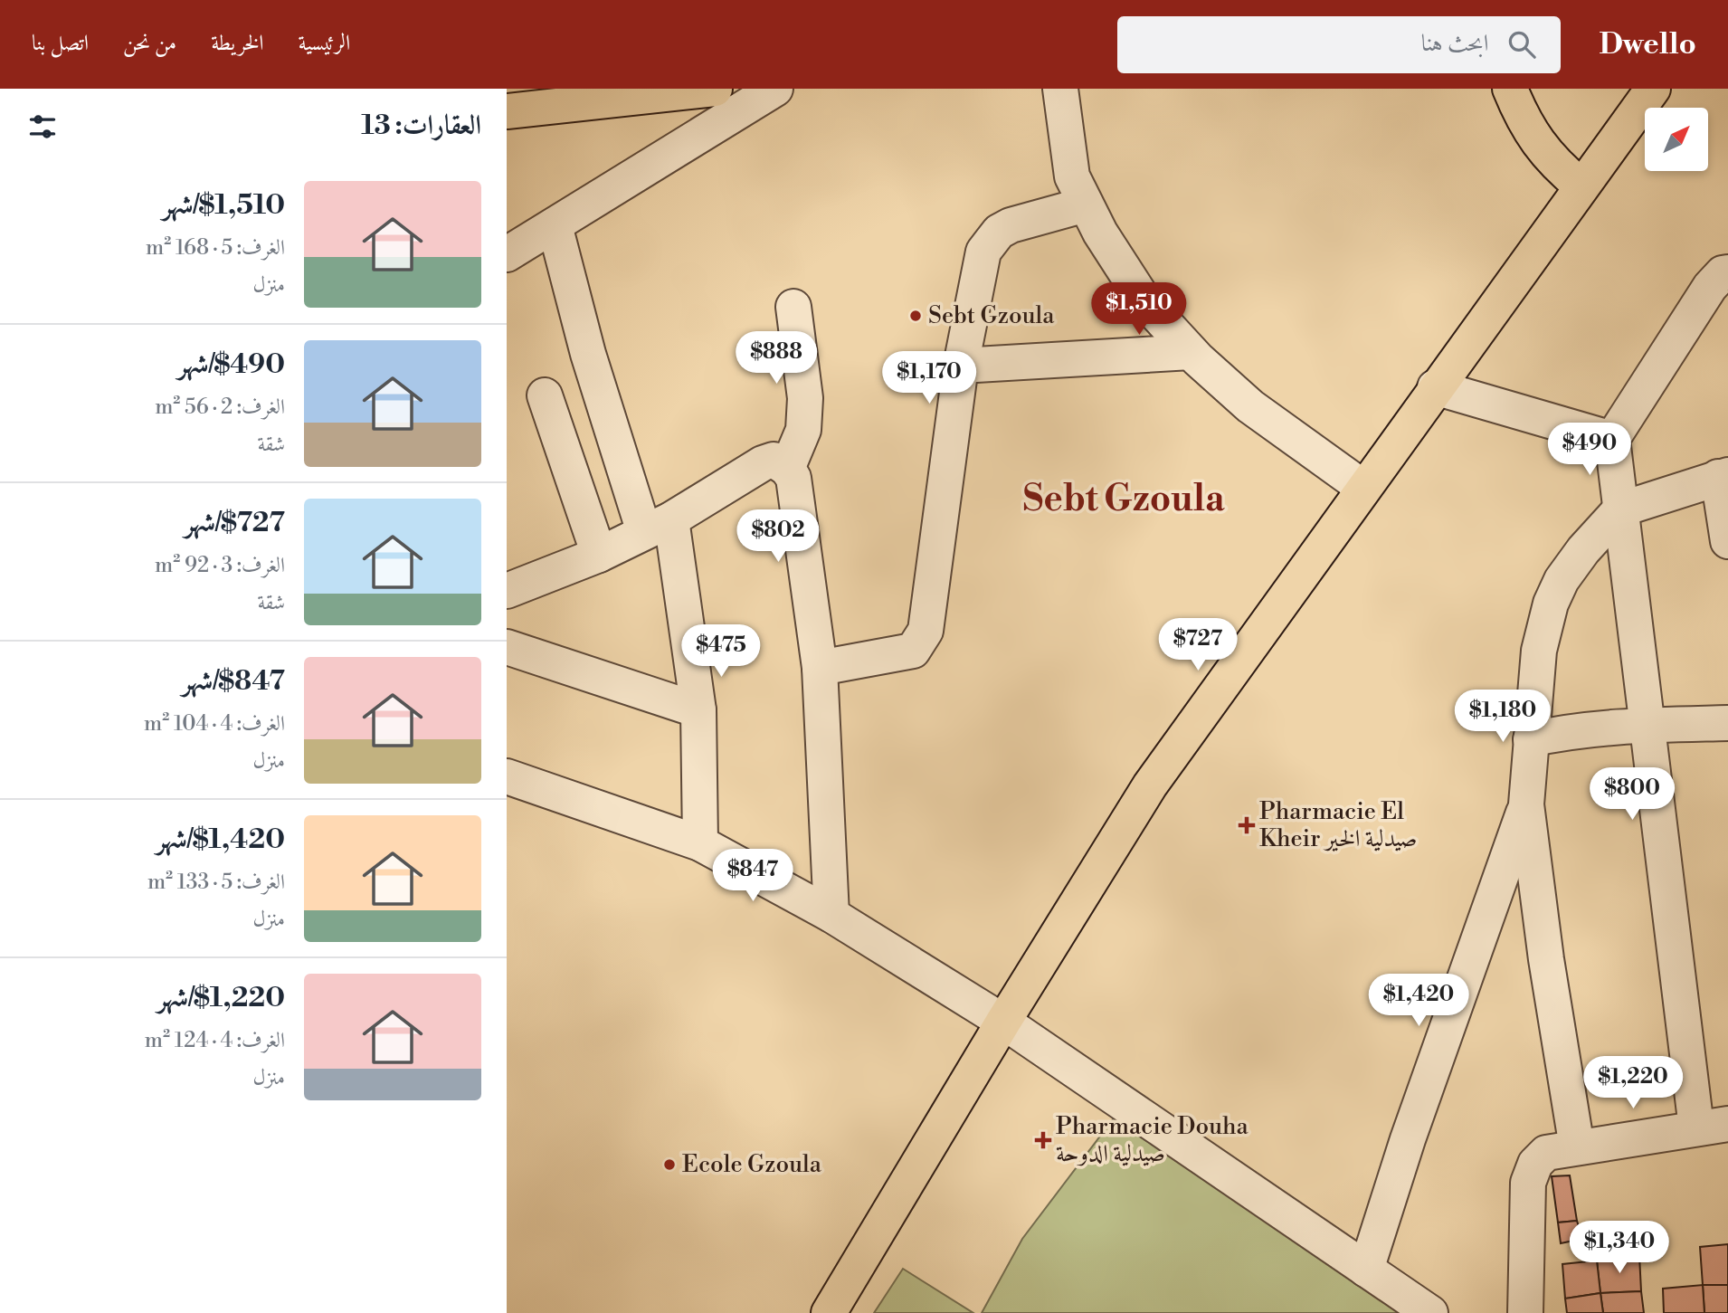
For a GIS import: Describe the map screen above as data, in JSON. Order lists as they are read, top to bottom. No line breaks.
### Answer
{"districts":["Sebt Gzoula"],"places":{"other":["Sebt Gzoula","Ecole Gzoula"],"health":["Pharmacie El Kheir صيدلية الخير","Pharmacie Douha صيدلية الدوحة"]},"north":"top right","page":{"header":"Dwello","search":"ابحث هنا","nav":["الرئيسية","الخريطة","من نحن","اتصل بنا"],"heading":"العقارات: 13","list":[{"name":"$1,510/شهر","note":"الغرف: 5 · 168 m² · منزل"},{"name":"$490/شهر","note":"الغرف: 2 · 56 m² · شقة"},{"name":"$727/شهر","note":"الغرف: 3 · 92 m² · شقة"},{"name":"$847/شهر","note":"الغرف: 4 · 104 m² · منزل"},{"name":"$1,420/شهر","note":"الغرف: 5 · 133 m² · منزل"},{"name":"$1,220/شهر","note":"الغرف: 4 · 124 m² · منزل"}],"price":["$1,510","$888","$1,170","$490","$802","$727","$475","$1,180","$800","$847","$1,420","$1,220","$1,340"]}}
